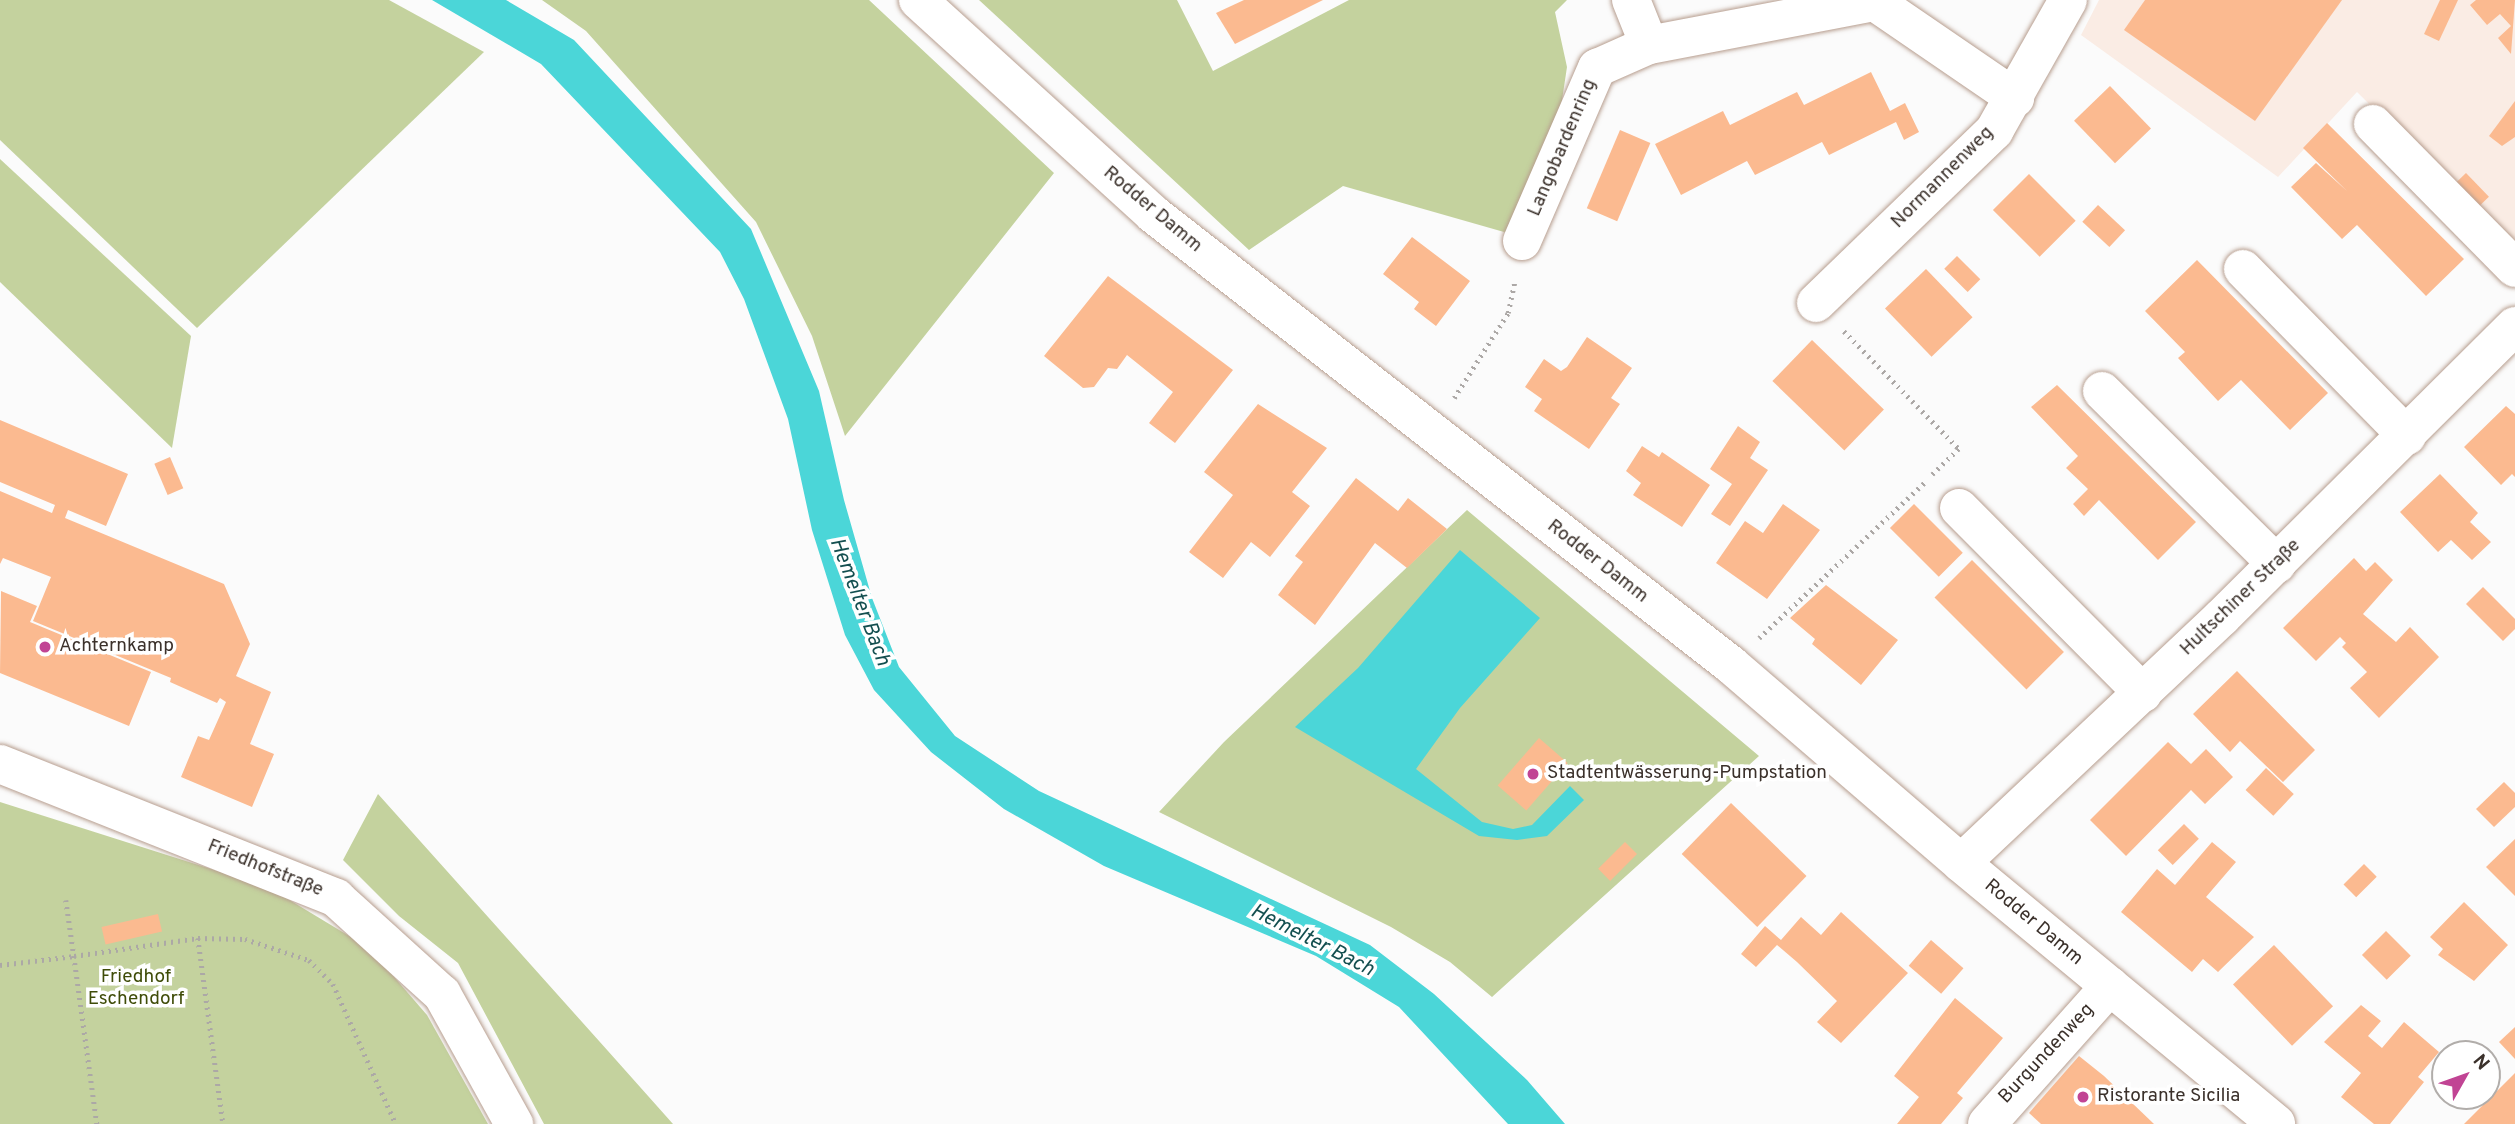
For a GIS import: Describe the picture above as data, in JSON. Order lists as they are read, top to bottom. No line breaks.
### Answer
{"streets":{"street":["Langobardenring","Normannenweg","Rodder Damm","Hultschiner Straße","Friedhofstraße","Burgundenweg"]},"crossings":[["Langobardenring","Normannenweg"],["Rodder Damm","Hultschiner Straße"],["Rodder Damm","Burgundenweg"]],"water":["Hemelter Bach"],"parks":["Friedhof Eschendorf"],"places":["Achternkamp","Stadtentwässerung-Pumpstation","Ristorante Sicilia"],"north":"top right"}
